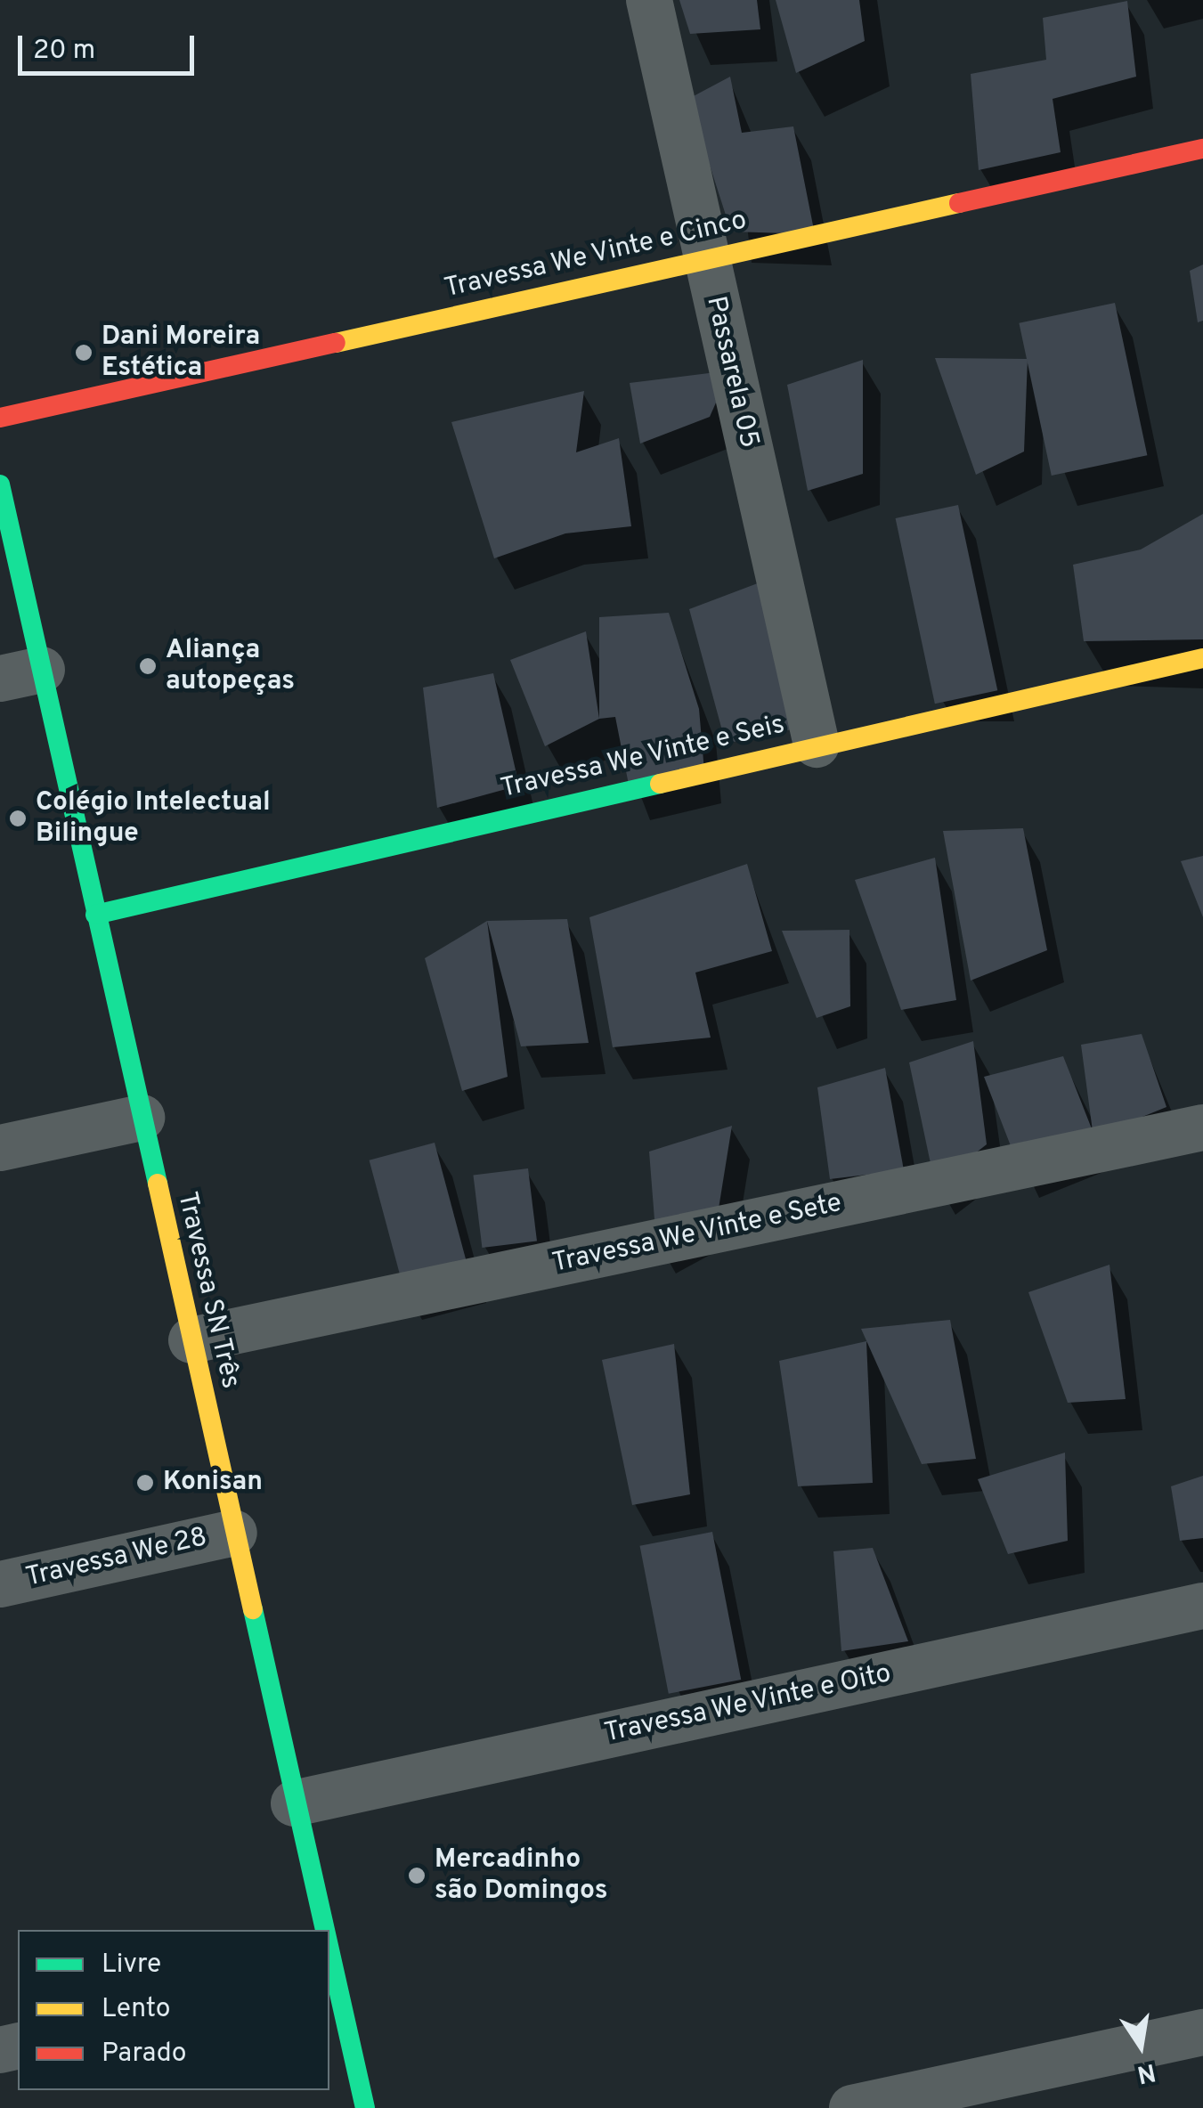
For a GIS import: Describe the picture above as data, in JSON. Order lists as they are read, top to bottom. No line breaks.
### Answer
{"streets":{"street":["Travessa We Vinte e Cinco","Passarela 05","Travessa We Vinte e Seis","Travessa We Vinte e Sete","Travessa SN Três","Travessa We 28","Travessa We Vinte e Oito"]},"crossings":[["Travessa We Vinte e Cinco","Passarela 05"],["Passarela 05","Travessa We Vinte e Seis"],["Travessa We Vinte e Seis","Travessa SN Três"],["Travessa We Vinte e Sete","Travessa SN Três"],["Travessa SN Três","Travessa We 28"],["Travessa SN Três","Travessa We Vinte e Oito"]],"places":["Dani Moreira Estética","Aliança autopeças","Colégio Intelectual Bilingue","Konisan","Mercadinho são Domingos"],"legend":["Livre","Lento","Parado"],"scale_bar":"20 m","north":"bottom"}
